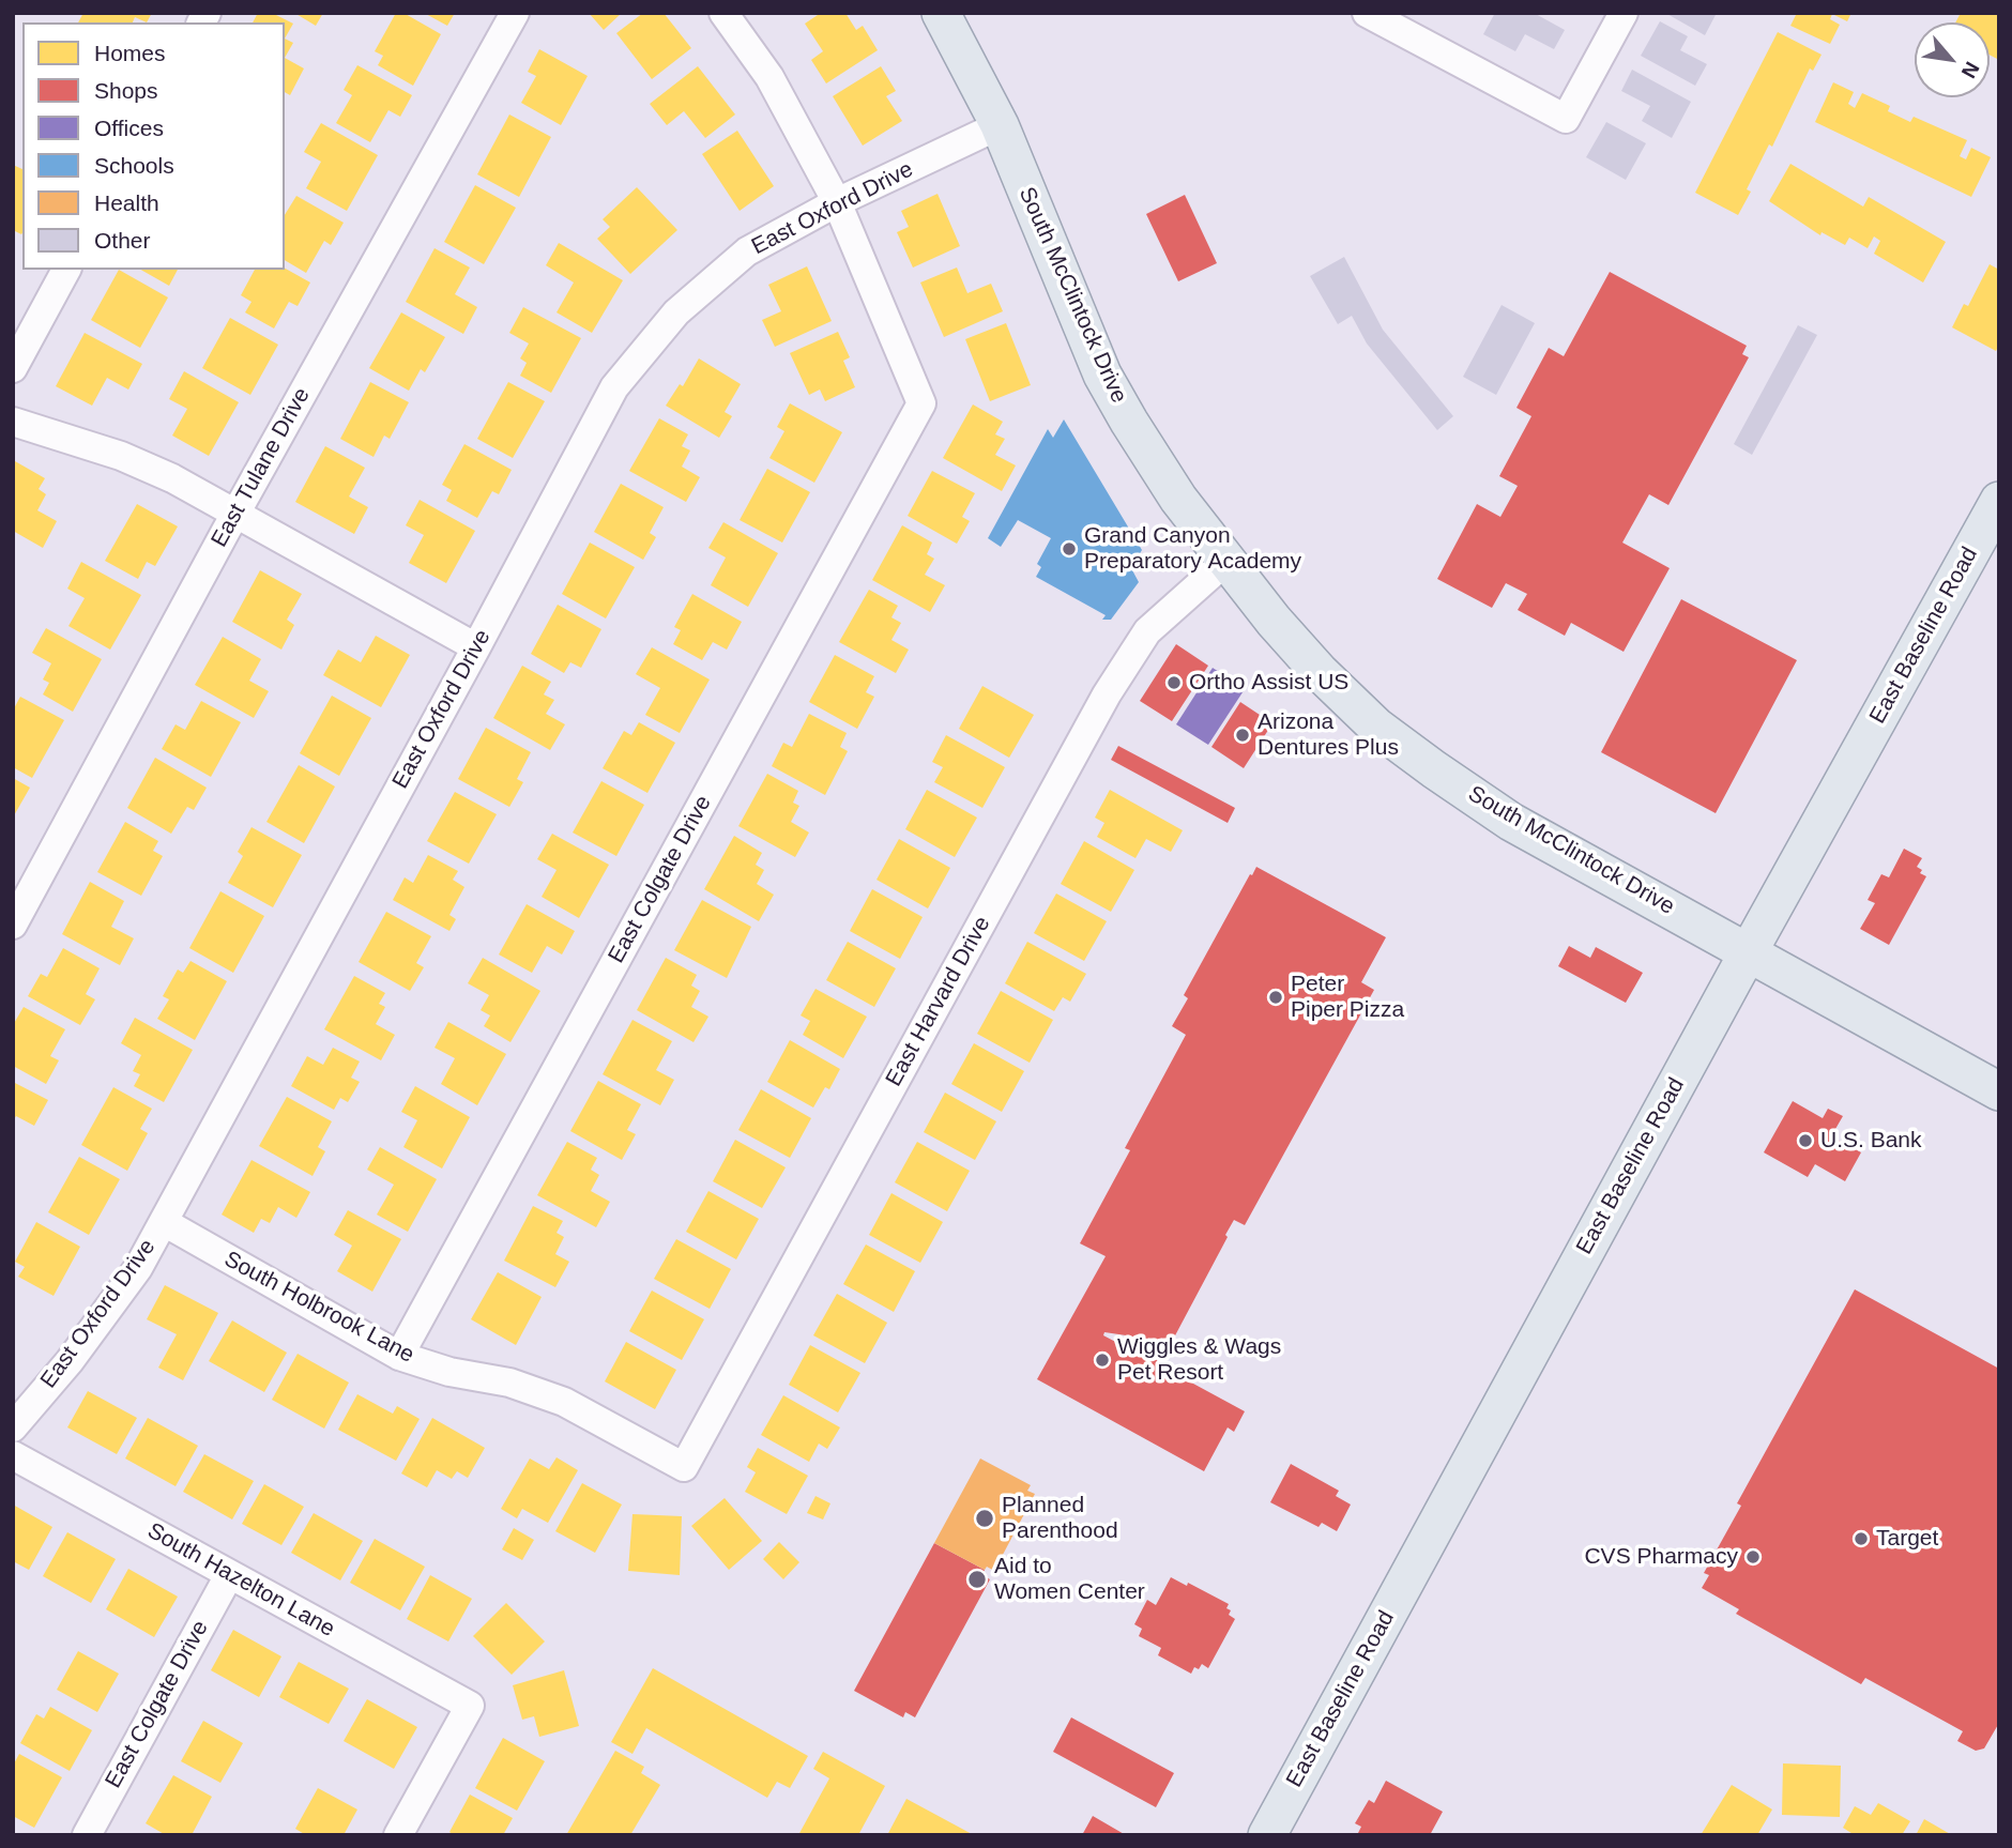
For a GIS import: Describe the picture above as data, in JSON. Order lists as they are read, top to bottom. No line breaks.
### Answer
{"streets":{"main road":["South McClintock Drive","East Baseline Road"],"street":["East Oxford Drive","East Tulane Drive","East Colgate Drive","East Harvard Drive","South Holbrook Lane","South Hazelton Lane"]},"crossings":[["East Oxford Drive","South McClintock Drive"],["East Oxford Drive","East Colgate Drive"],["East Oxford Drive","South Holbrook Lane"],["South McClintock Drive","East Baseline Road"],["South McClintock Drive","East Harvard Drive"],["East Colgate Drive","South Holbrook Lane"],["East Colgate Drive","South Hazelton Lane"],["East Harvard Drive","South Holbrook Lane"]],"places":["Grand Canyon Preparatory Academy","Ortho Assist US","Arizona Dentures Plus","Peter Piper Pizza","U.S. Bank","Wiggles & Wags Pet Resort","Planned Parenthood","Target","CVS Pharmacy","Aid to Women Center"],"legend":["Homes","Shops","Offices","Schools","Health","Other"],"north":"bottom right"}
